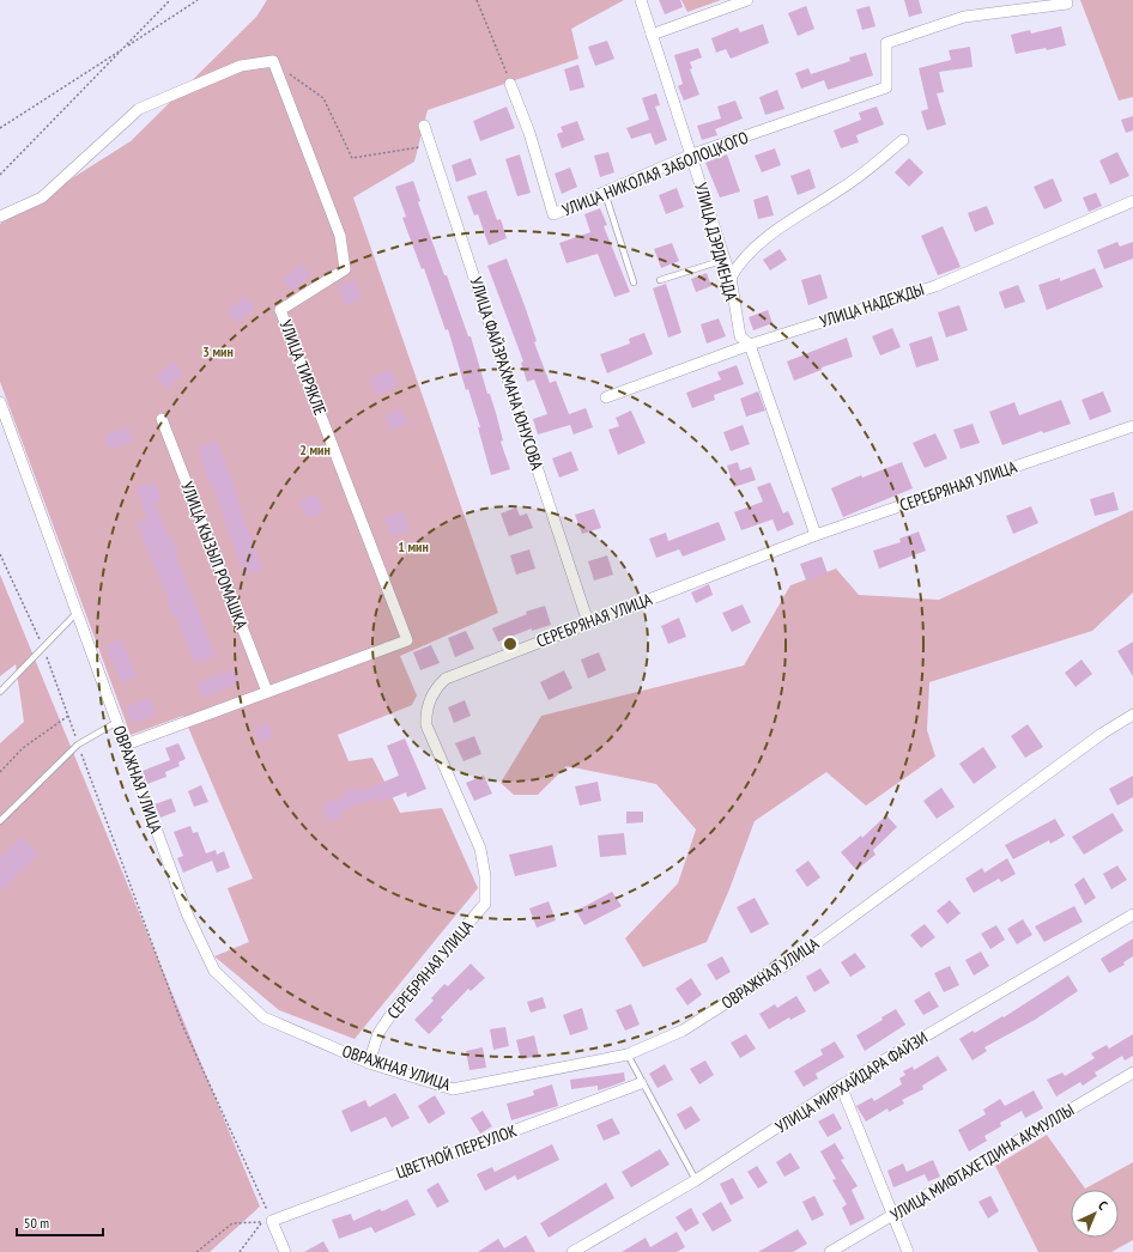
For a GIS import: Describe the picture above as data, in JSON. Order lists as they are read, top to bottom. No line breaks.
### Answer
{"streets":{"street":["УЛИЦА НИКОЛАЯ ЗАБОЛОЦКОГО","УЛИЦА ДЭРДМЕНДА","УЛИЦА НАДЕЖДЫ","УЛИЦА ТИРЯКЛЕ","УЛИЦА ФАЙЗРАХМАНА ЮНУСОВА","СЕРЕБРЯНАЯ УЛИЦА","УЛИЦА КЫЗЫЛ РОМАШКА","ОВРАЖНАЯ УЛИЦА","УЛИЦА МИРХАЙДАРА ФАЙЗИ","ЦВЕТНОЙ ПЕРЕУЛОК","УЛИЦА МИФТАХЕТДИНА АКМУЛЛЫ"]},"crossings":[["УЛИЦА НИКОЛАЯ ЗАБОЛОЦКОГО","УЛИЦА ДЭРДМЕНДА"],["УЛИЦА ДЭРДМЕНДА","УЛИЦА НАДЕЖДЫ"],["УЛИЦА ДЭРДМЕНДА","СЕРЕБРЯНАЯ УЛИЦА"],["УЛИЦА ТИРЯКЛЕ","УЛИЦА КЫЗЫЛ РОМАШКА"],["УЛИЦА ФАЙЗРАХМАНА ЮНУСОВА","СЕРЕБРЯНАЯ УЛИЦА"],["СЕРЕБРЯНАЯ УЛИЦА","ОВРАЖНАЯ УЛИЦА"]],"scale_bar":"50 m","north":"top right","rings":["3 мин","2 мин","1 мин"]}
